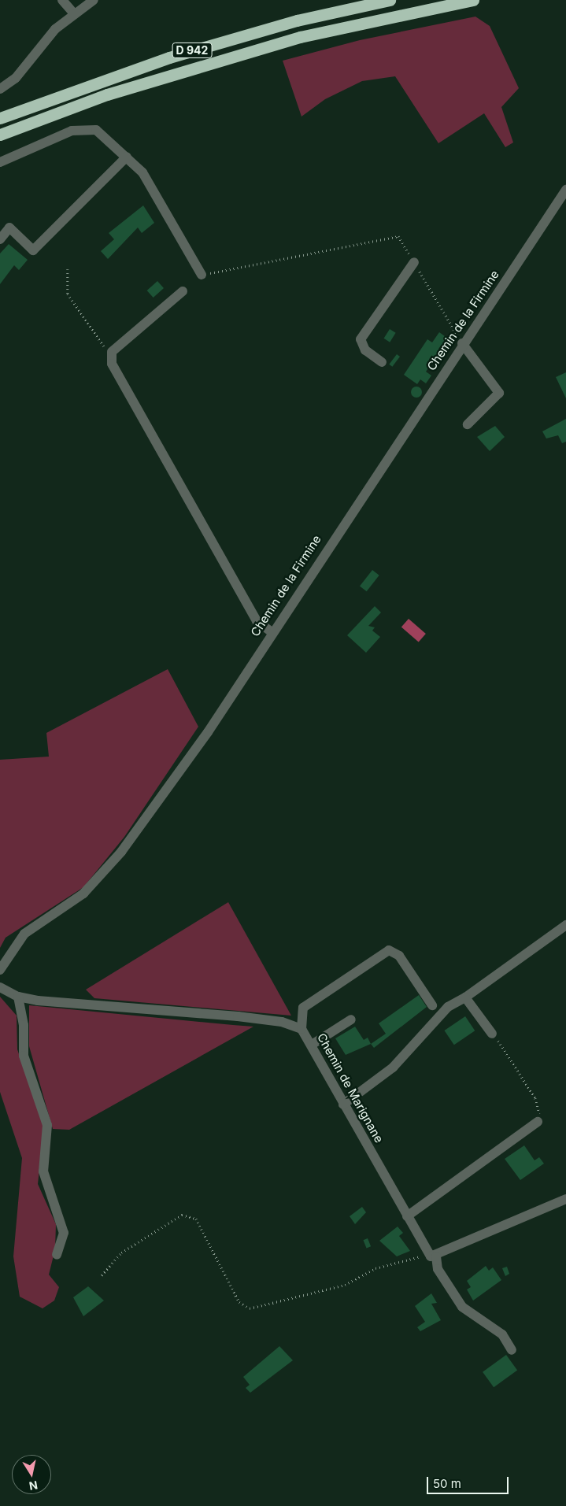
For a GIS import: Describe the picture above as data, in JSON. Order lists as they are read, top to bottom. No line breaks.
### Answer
{"streets":{"highway":["D 942"],"street":["Chemin de la Firmine","Chemin de Marignane"]},"scale_bar":"50 m","north":"bottom"}
